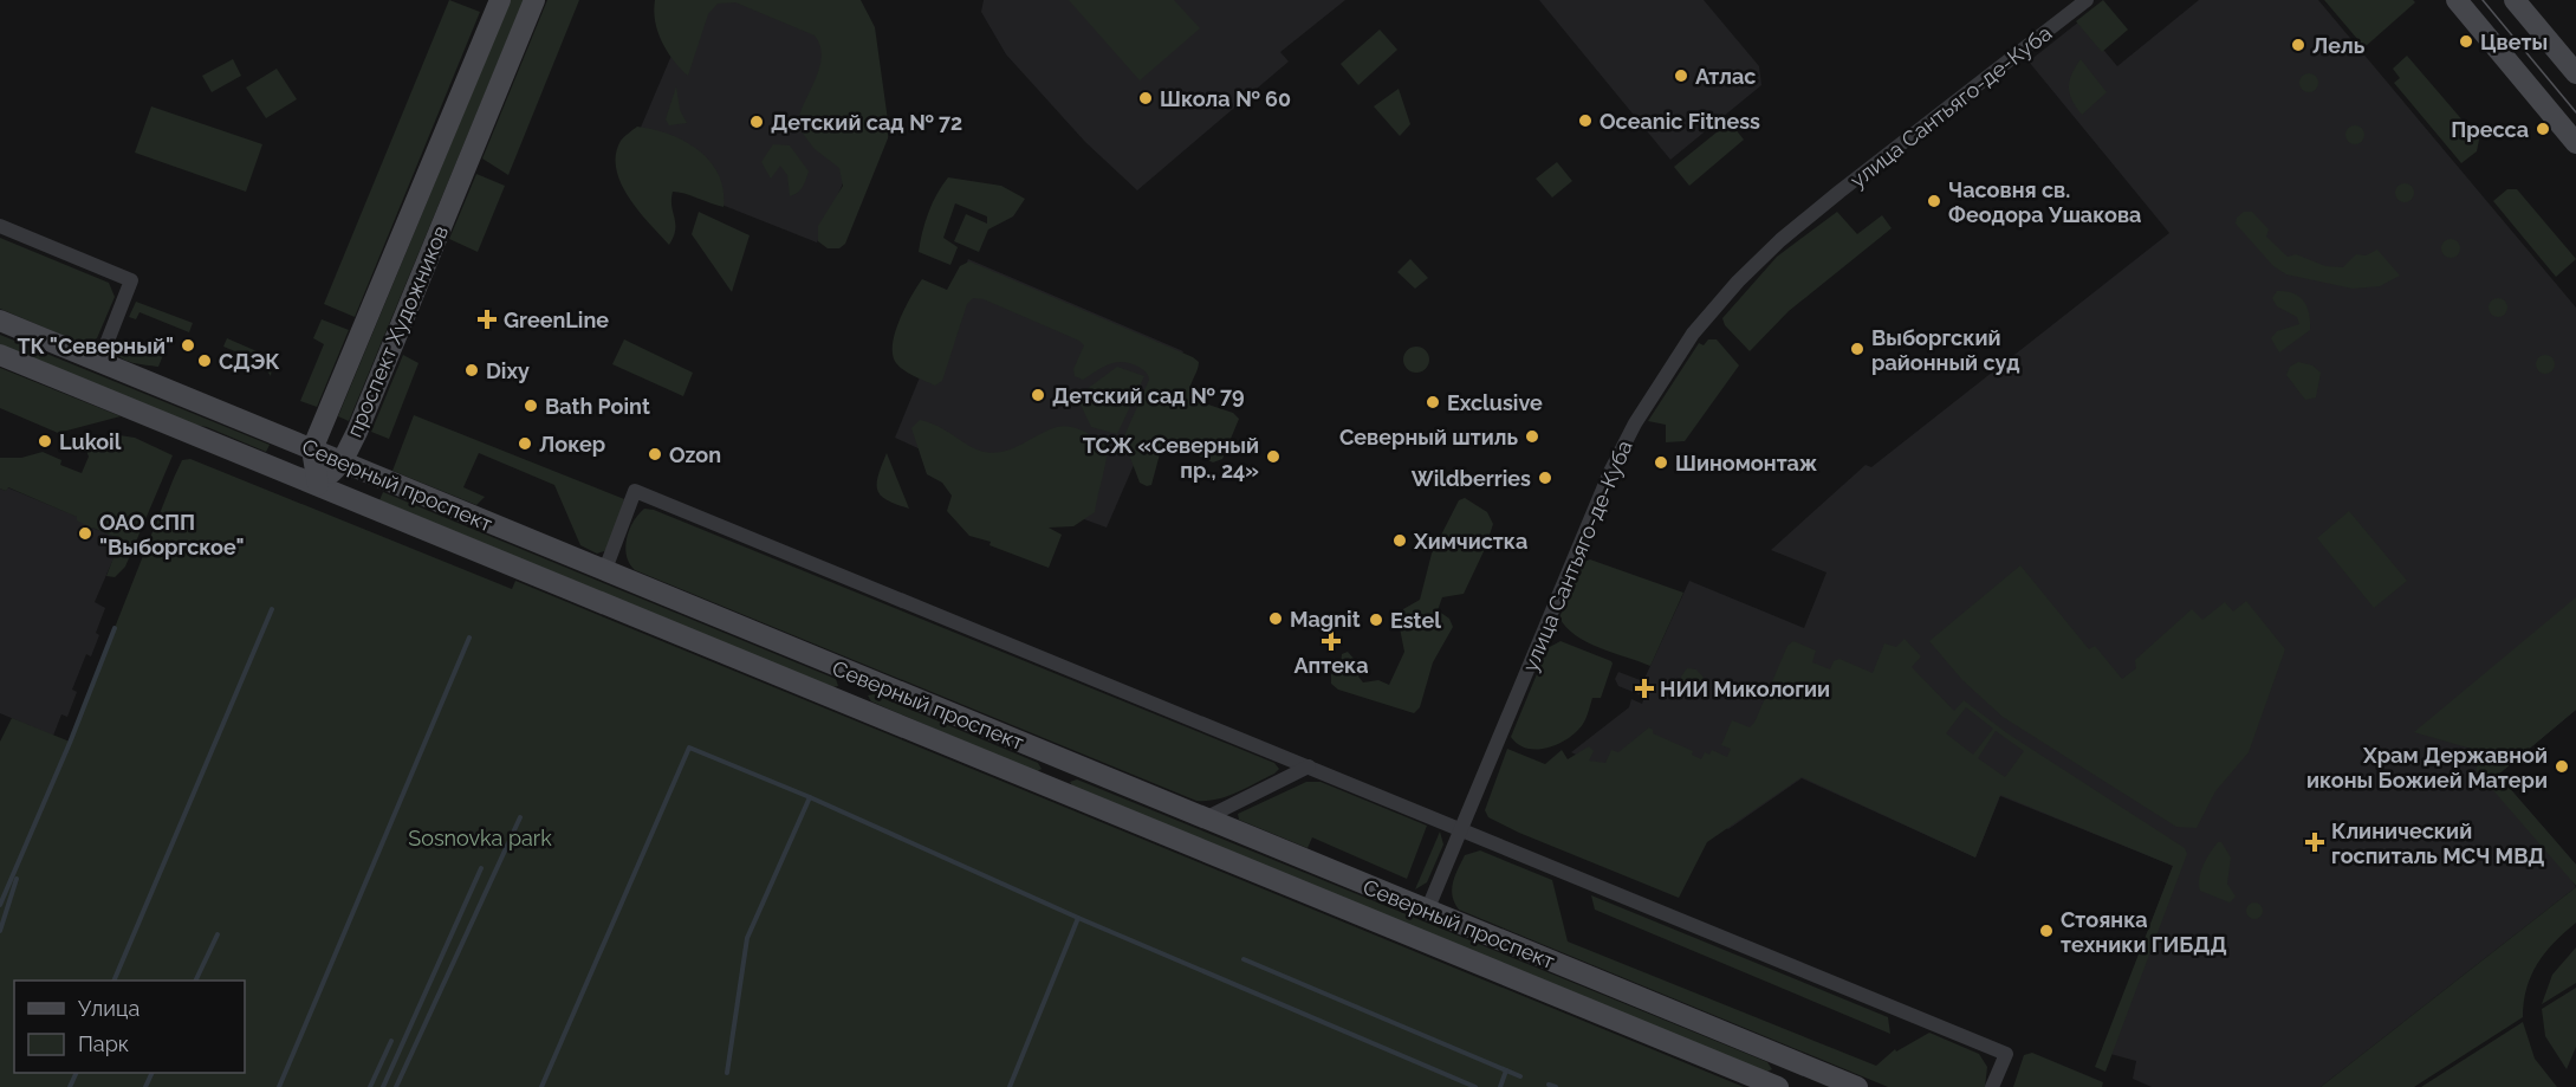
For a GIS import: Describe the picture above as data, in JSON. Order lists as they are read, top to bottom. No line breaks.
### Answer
{"streets":{"main road":["проспект Художников","Северный проспект"],"street":["улица Сантьяго-де-Куба"]},"crossings":[["улица Сантьяго-де-Куба","Северный проспект"],["проспект Художников","Северный проспект"]],"parks":["Sosnovka park"],"places":{"other":["Цветы","Лель","Атлас","Школа № 60","Oceanic Fitness","Детский сад № 72","Пресса","Часовня св. Феодора Ушакова","ТК \"Северный\"","Выборгский районный суд","СДЭК","Dixy","Детский сад № 79","Exclusive","Bath Point","Северный штиль","Lukoil","Локер","Ozon","ТСЖ «Северный пр., 24»","Шиномонтаж","Wildberries","ОАО СПП \"Выборгское\"","Химчистка","Magnit","Estel","Храм Державной иконы Божией Матери","Стоянка техники ГИБДД"],"health":["GreenLine","Аптека","НИИ Микологии","Клинический госпиталь МСЧ МВД"]},"legend":["Улица","Парк"]}
